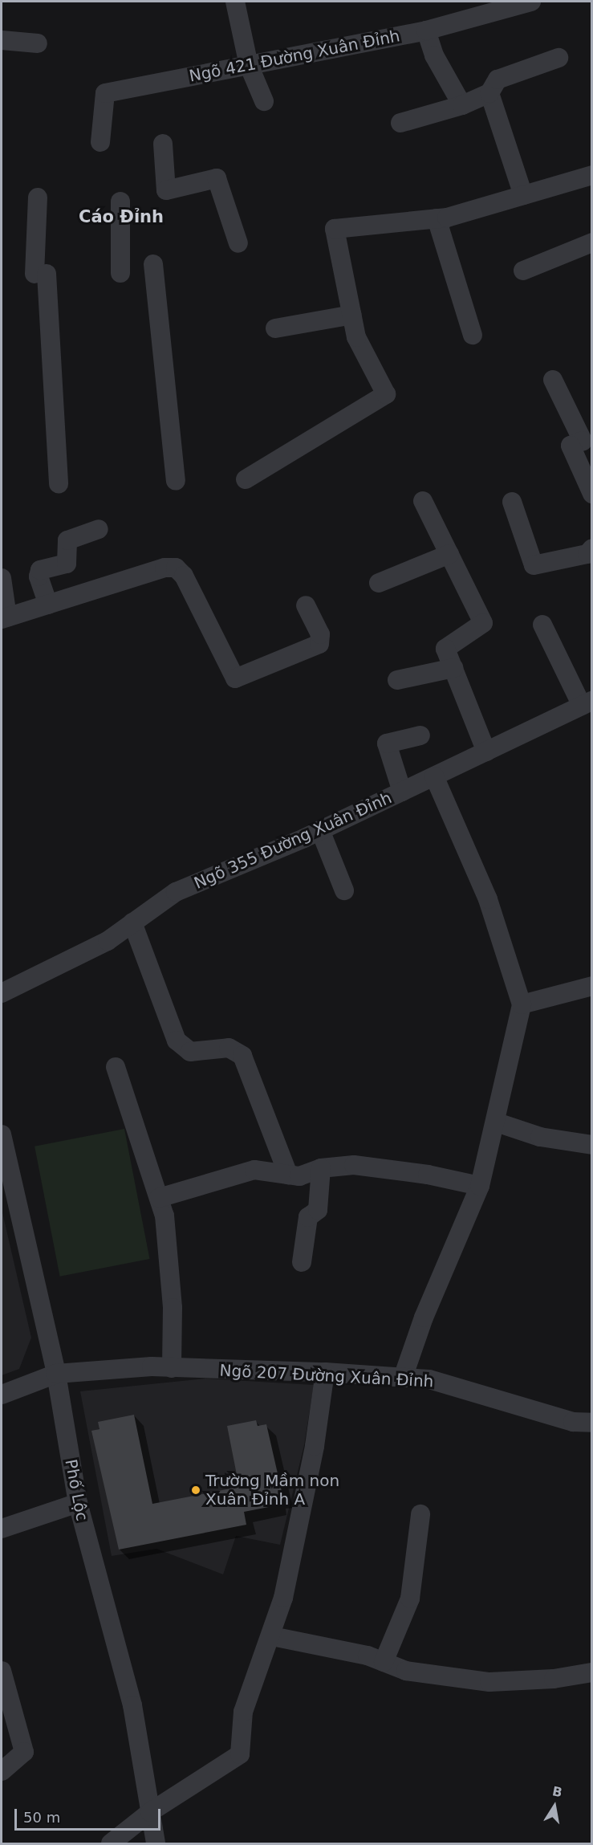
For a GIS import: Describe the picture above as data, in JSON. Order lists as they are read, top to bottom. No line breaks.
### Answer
{"streets":{"street":["Ngõ 421 Đường Xuân Đỉnh","Ngõ 355 Đường Xuân Đỉnh","Ngõ 207 Đường Xuân Đỉnh","Phố Lộc"]},"crossings":[["Ngõ 207 Đường Xuân Đỉnh","Phố Lộc"]],"districts":["Cáo Đỉnh"],"places":["Trường Mầm non Xuân Đỉnh A"],"scale_bar":"50 m","north":"top"}
